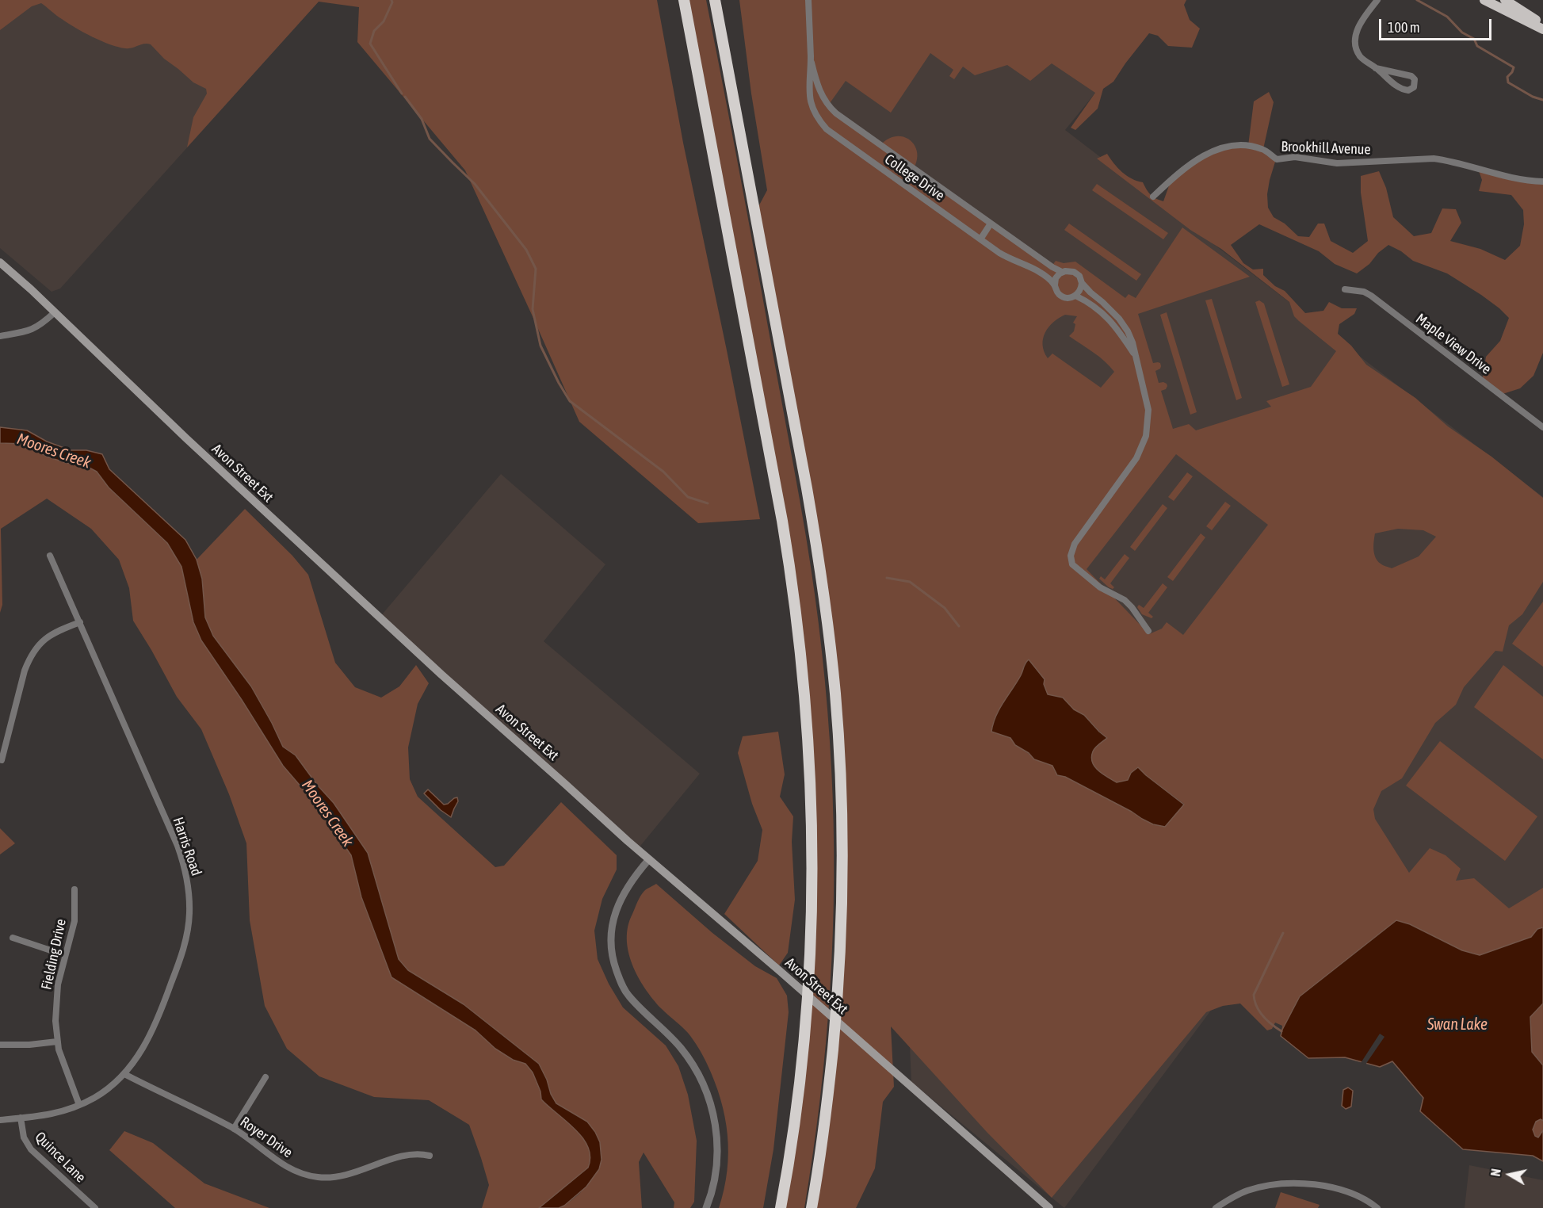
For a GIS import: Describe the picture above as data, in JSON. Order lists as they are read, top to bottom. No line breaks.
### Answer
{"streets":{"main road":["Avon Street Ext"],"street":["Brookhill Avenue","College Drive","Maple View Drive","Harris Road","Fielding Drive","Royer Drive","Quince Lane"]},"crossings":[["Harris Road","Fielding Drive"],["Harris Road","Royer Drive"],["Harris Road","Quince Lane"]],"water":["Moores Creek","Swan Lake"],"scale_bar":"100 m","north":"left"}
